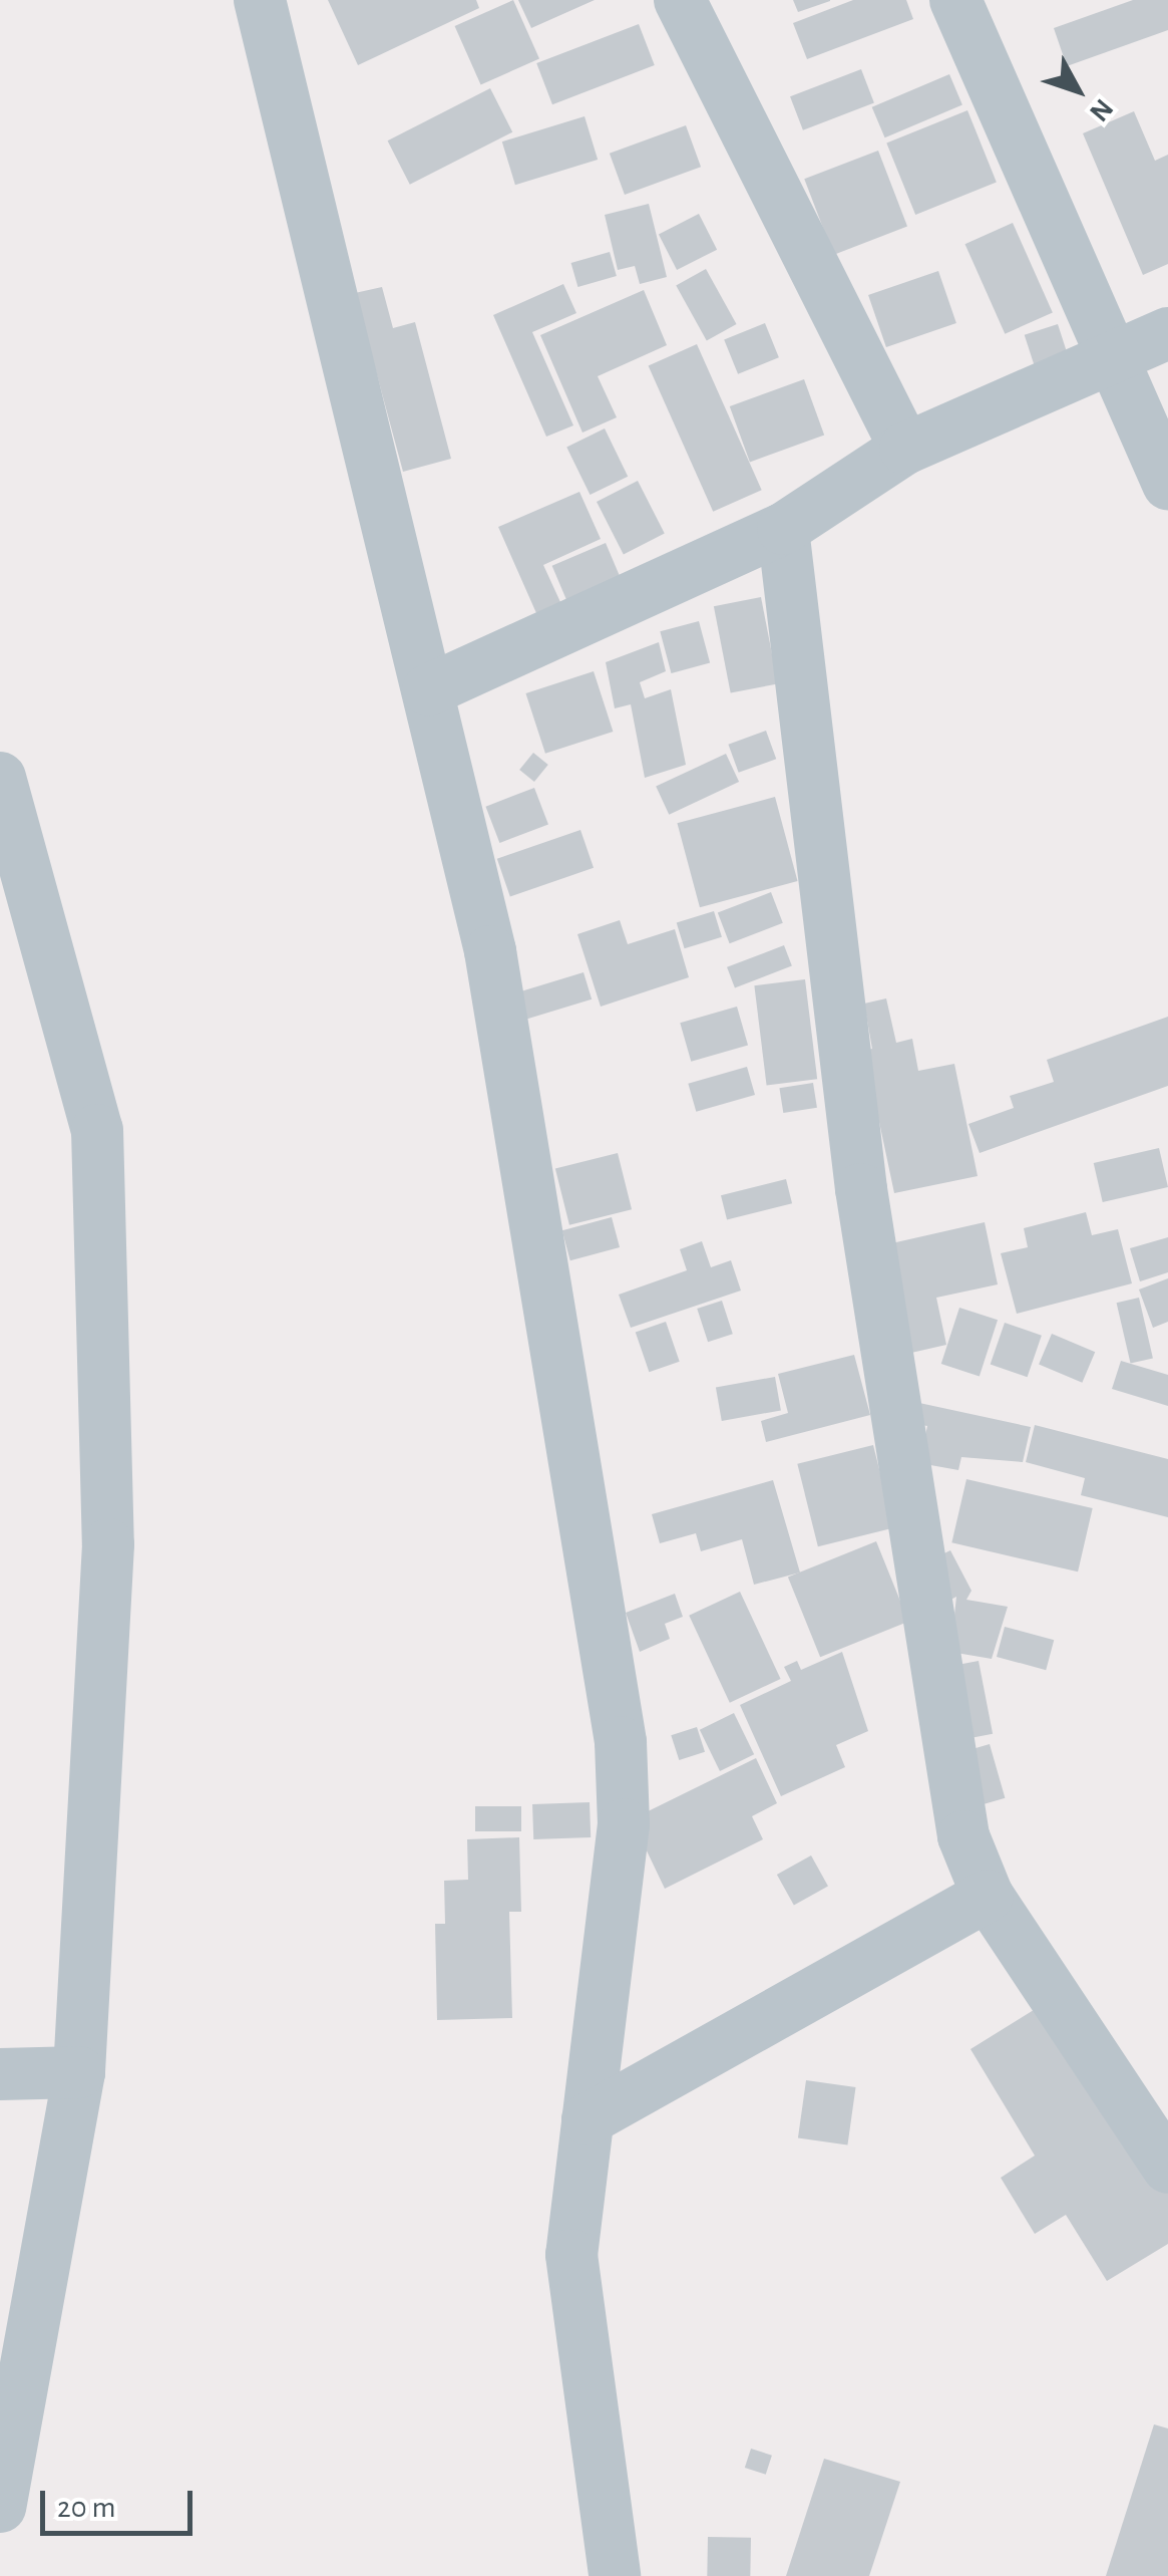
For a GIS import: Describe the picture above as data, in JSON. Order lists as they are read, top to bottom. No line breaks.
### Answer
{"scale_bar":"20 m","north":"bottom right"}
